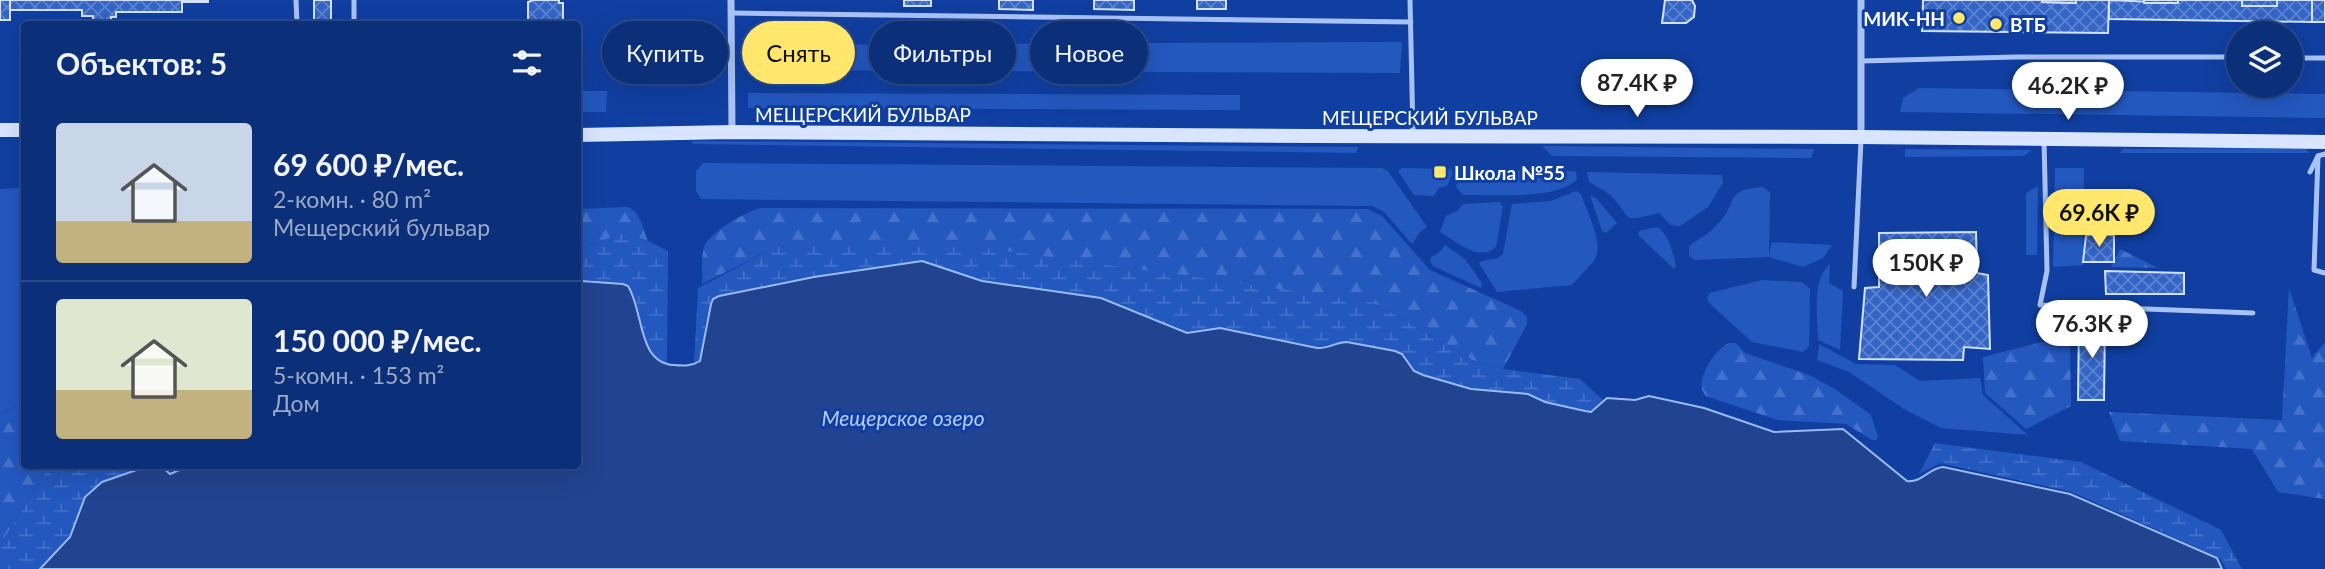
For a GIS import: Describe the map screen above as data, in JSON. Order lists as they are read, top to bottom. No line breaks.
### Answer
{"streets":{"main road":["МЕЩЕРСКИЙ БУЛЬВАР"]},"water":["Мещерское озеро"],"places":{"other":["МИК-НН","ВТБ"],"transit":["Школа №55"]},"page":{"chip":["Купить","Снять","Фильтры","Новое"],"heading":"Объектов: 5","price":["87.4K ₽","46.2K ₽","69.6K ₽","150K ₽","76.3K ₽"],"list":[{"name":"69 600 ₽/мес.","note":"2-комн. · 80 m² · Мещерский бульвар"},{"name":"150 000 ₽/мес.","note":"5-комн. · 153 m² · Дом"}]}}
